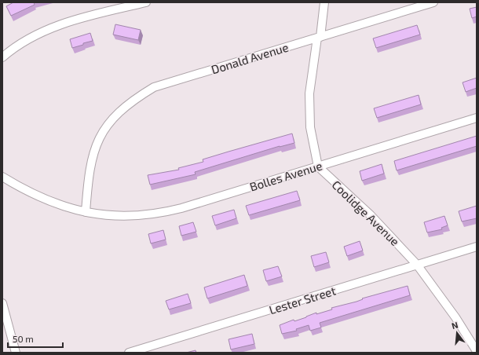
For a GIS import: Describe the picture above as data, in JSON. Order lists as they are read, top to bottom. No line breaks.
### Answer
{"streets":{"street":["Donald Avenue","Bolles Avenue","Coolidge Avenue","Lester Street"]},"crossings":[["Donald Avenue","Bolles Avenue"],["Bolles Avenue","Coolidge Avenue"],["Coolidge Avenue","Lester Street"]],"scale_bar":"50 m","north":"top"}
